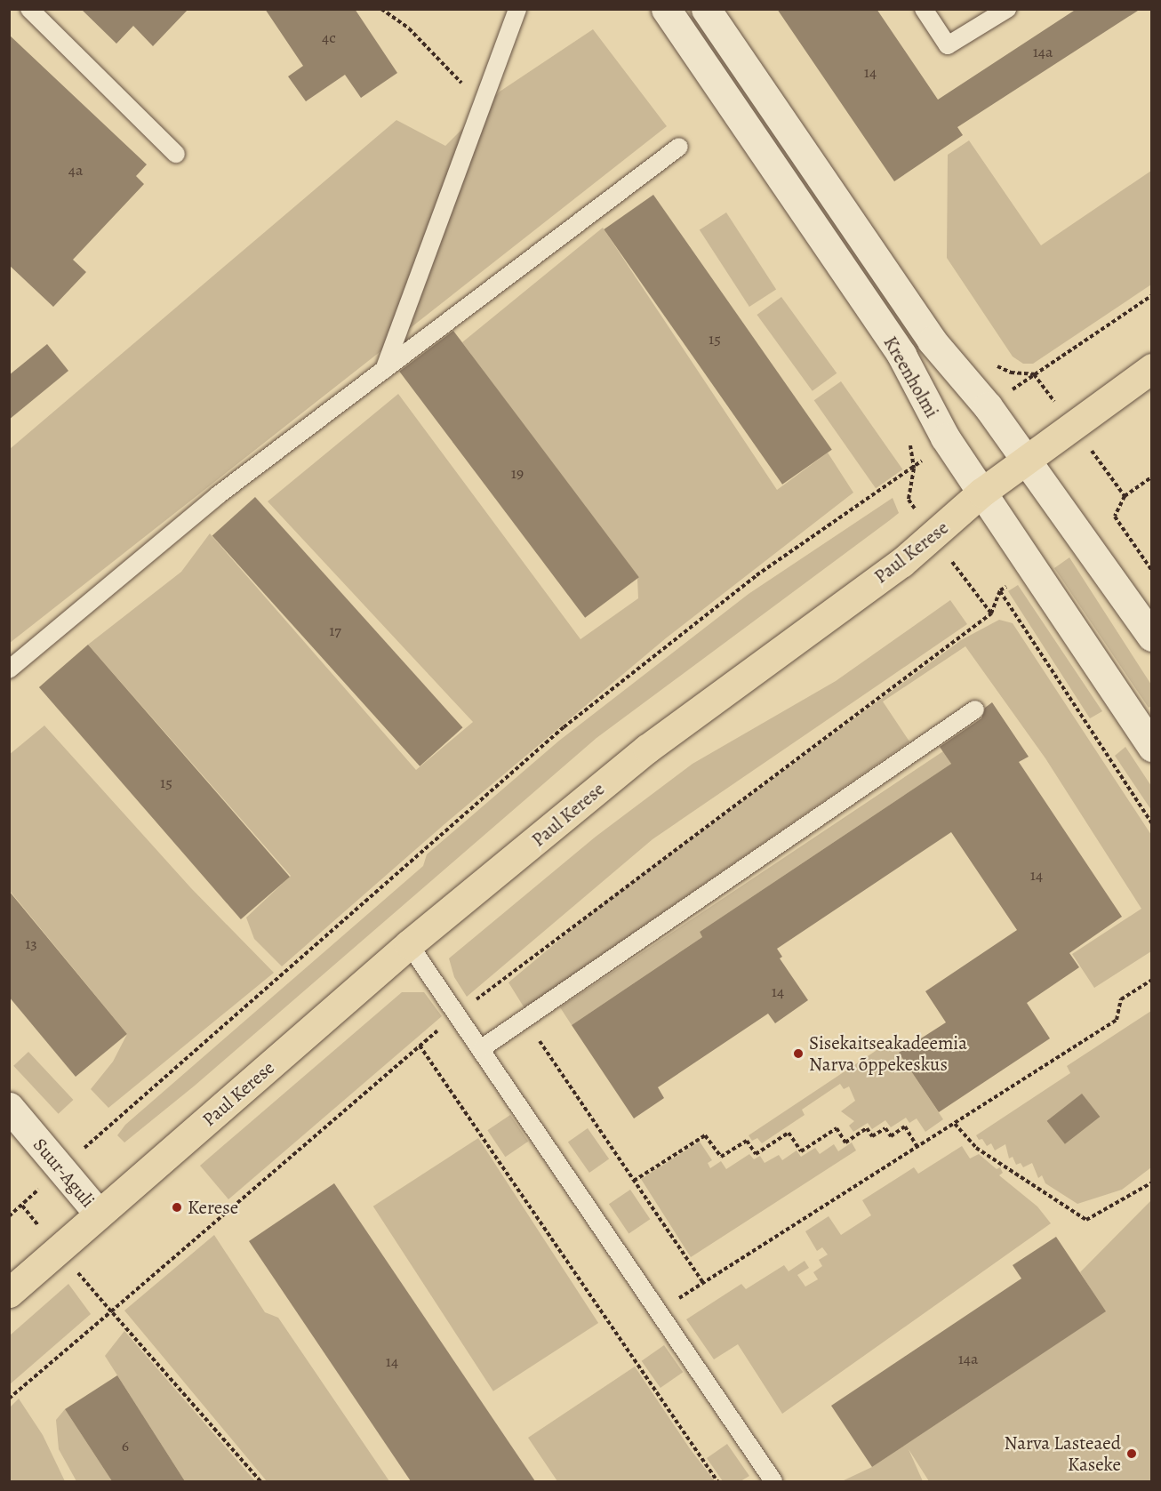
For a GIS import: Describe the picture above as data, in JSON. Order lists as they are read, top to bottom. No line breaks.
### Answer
{"streets":{"highway":["Paul Kerese"],"main road":["Kreenholmi","Suur-Aguli"]},"crossings":[["Kreenholmi","Paul Kerese"],["Paul Kerese","Suur-Aguli"]],"places":["Sisekaitseakadeemia Narva õppekeskus","Kerese","Narva Lasteaed Kaseke"],"house_numbers":["4c","14a","14","4a","15","19","17","15","14","13","14","14a","14","6"]}
